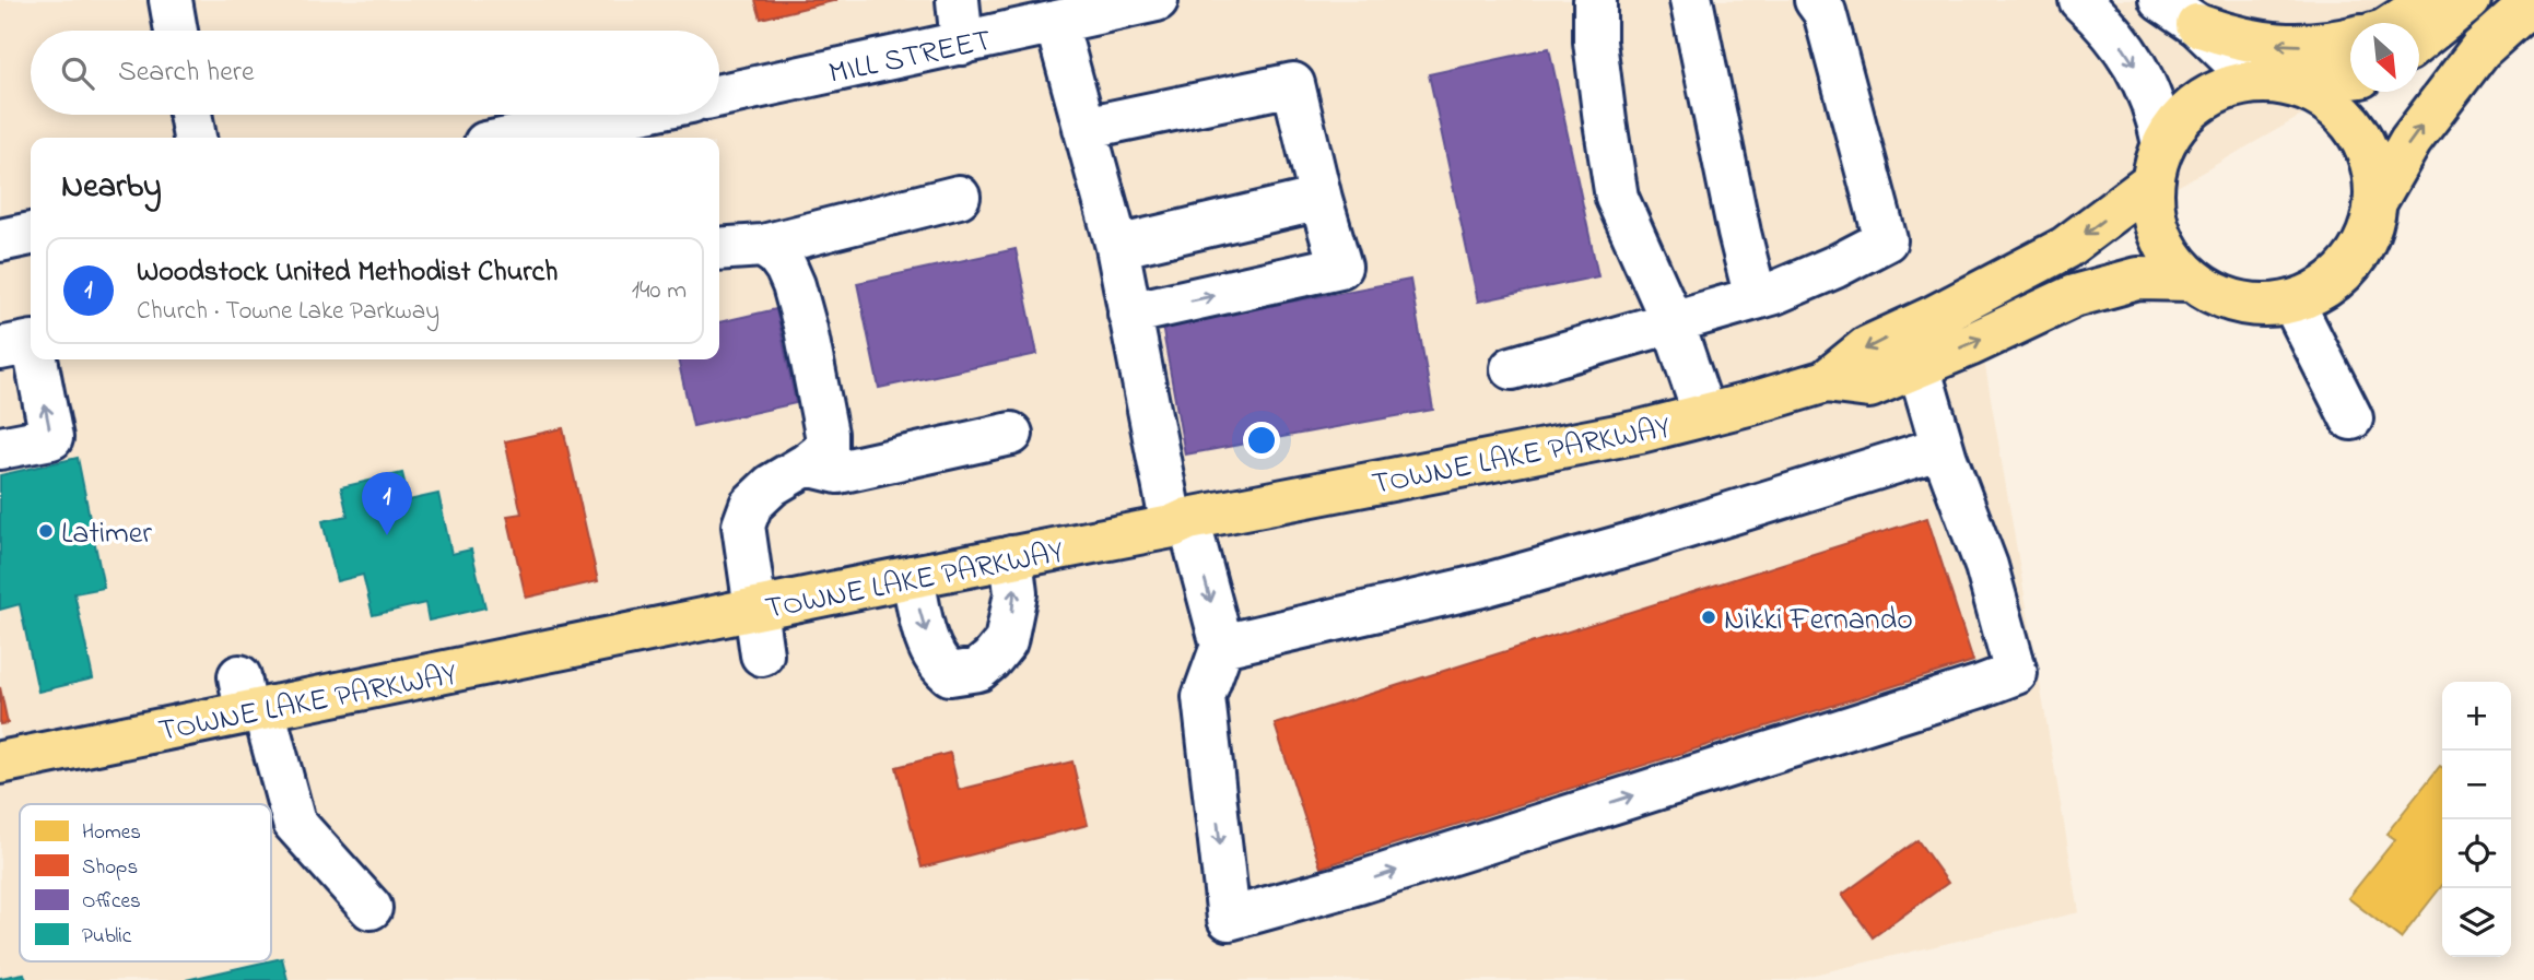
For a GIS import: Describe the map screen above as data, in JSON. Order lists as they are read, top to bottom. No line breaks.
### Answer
{"streets":{"main road":["TOWNE LAKE PARKWAY"],"street":["MILL STREET"]},"places":["Latimer","Nikki Fernando"],"legend":["Homes","Shops","Offices","Public"],"north":"bottom right","page":{"search":"Search here","heading":"Nearby","list":[{"mark":"1","name":"Woodstock United Methodist Church","note":"Church · Towne Lake Parkway","value":"140 m"}],"pins":"1","map_buttons":["+","−"]}}
